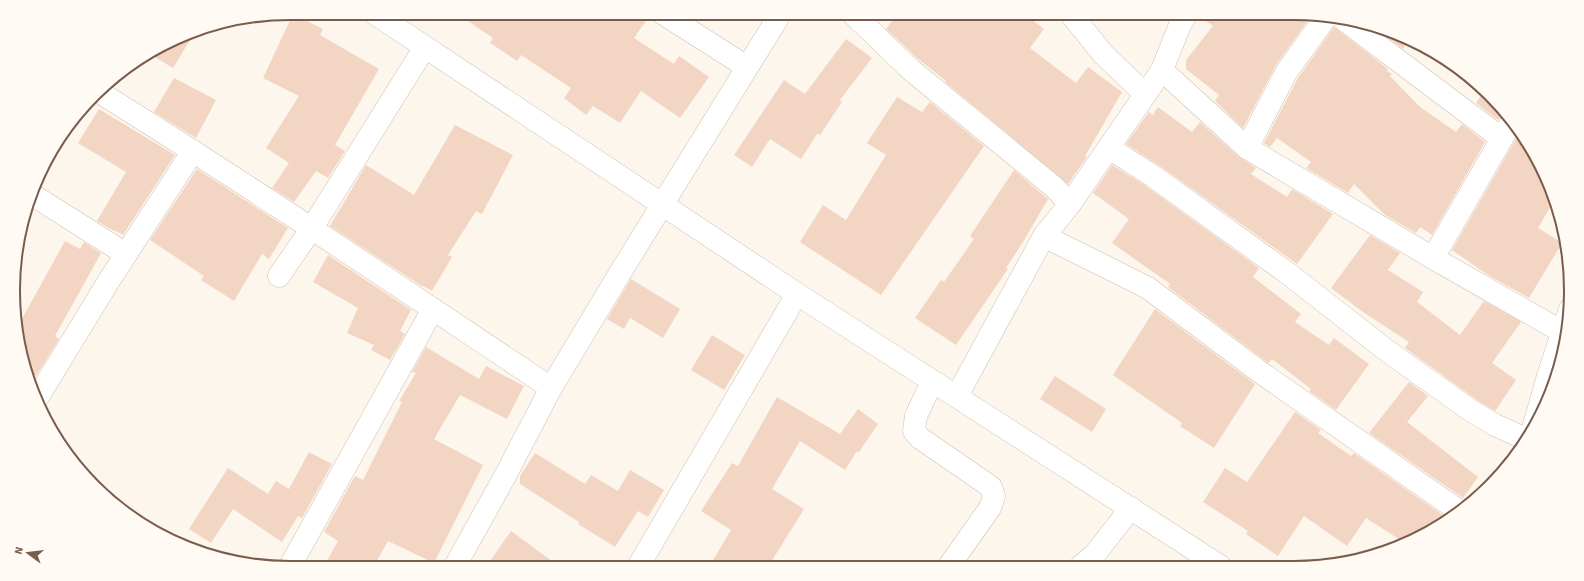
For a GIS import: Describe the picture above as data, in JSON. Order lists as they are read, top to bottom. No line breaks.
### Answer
{"north":"left"}
